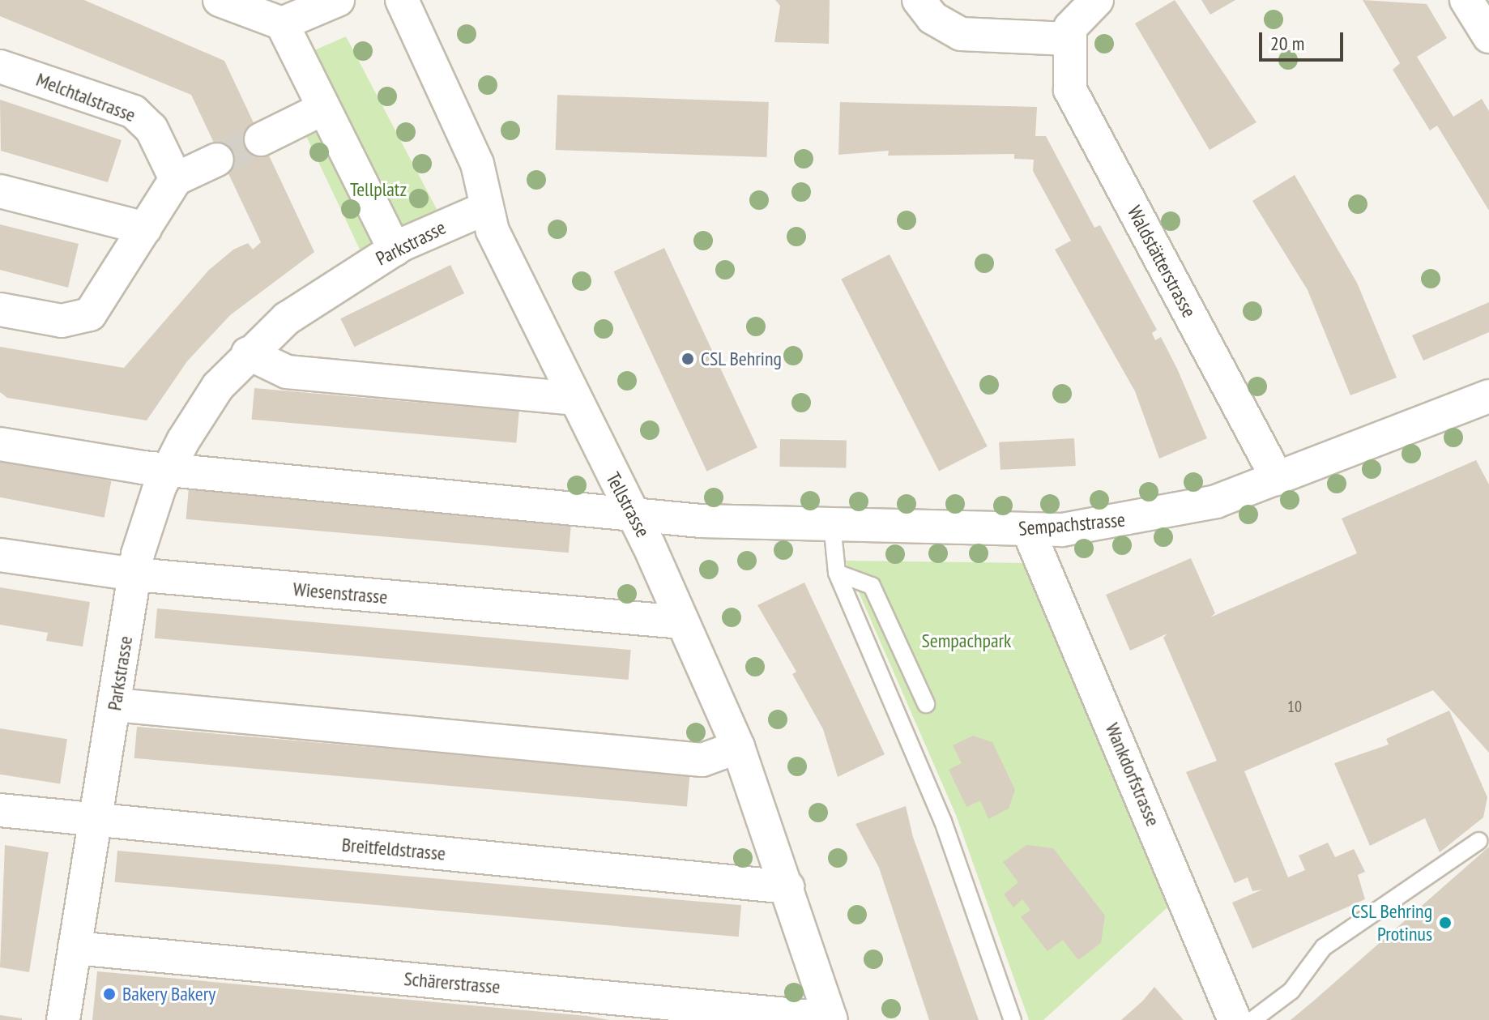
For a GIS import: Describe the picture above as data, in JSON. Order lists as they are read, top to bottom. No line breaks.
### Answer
{"streets":{"street":["Melchtalstrasse","Parkstrasse","Waldstätterstrasse","Tellstrasse","Sempachstrasse","Wiesenstrasse","Wankdorfstrasse","Breitfeldstrasse","Schärerstrasse"]},"crossings":[["Parkstrasse","Tellstrasse"],["Parkstrasse","Wiesenstrasse"],["Parkstrasse","Breitfeldstrasse"],["Parkstrasse","Schärerstrasse"],["Waldstätterstrasse","Sempachstrasse"],["Tellstrasse","Sempachstrasse"],["Tellstrasse","Wiesenstrasse"],["Tellstrasse","Breitfeldstrasse"],["Tellstrasse","Schärerstrasse"],["Sempachstrasse","Wankdorfstrasse"]],"parks":["Tellplatz","Sempachpark"],"places":["CSL Behring","CSL Behring Protinus","Bakery Bakery"],"house_numbers":["10"],"scale_bar":"20 m"}
